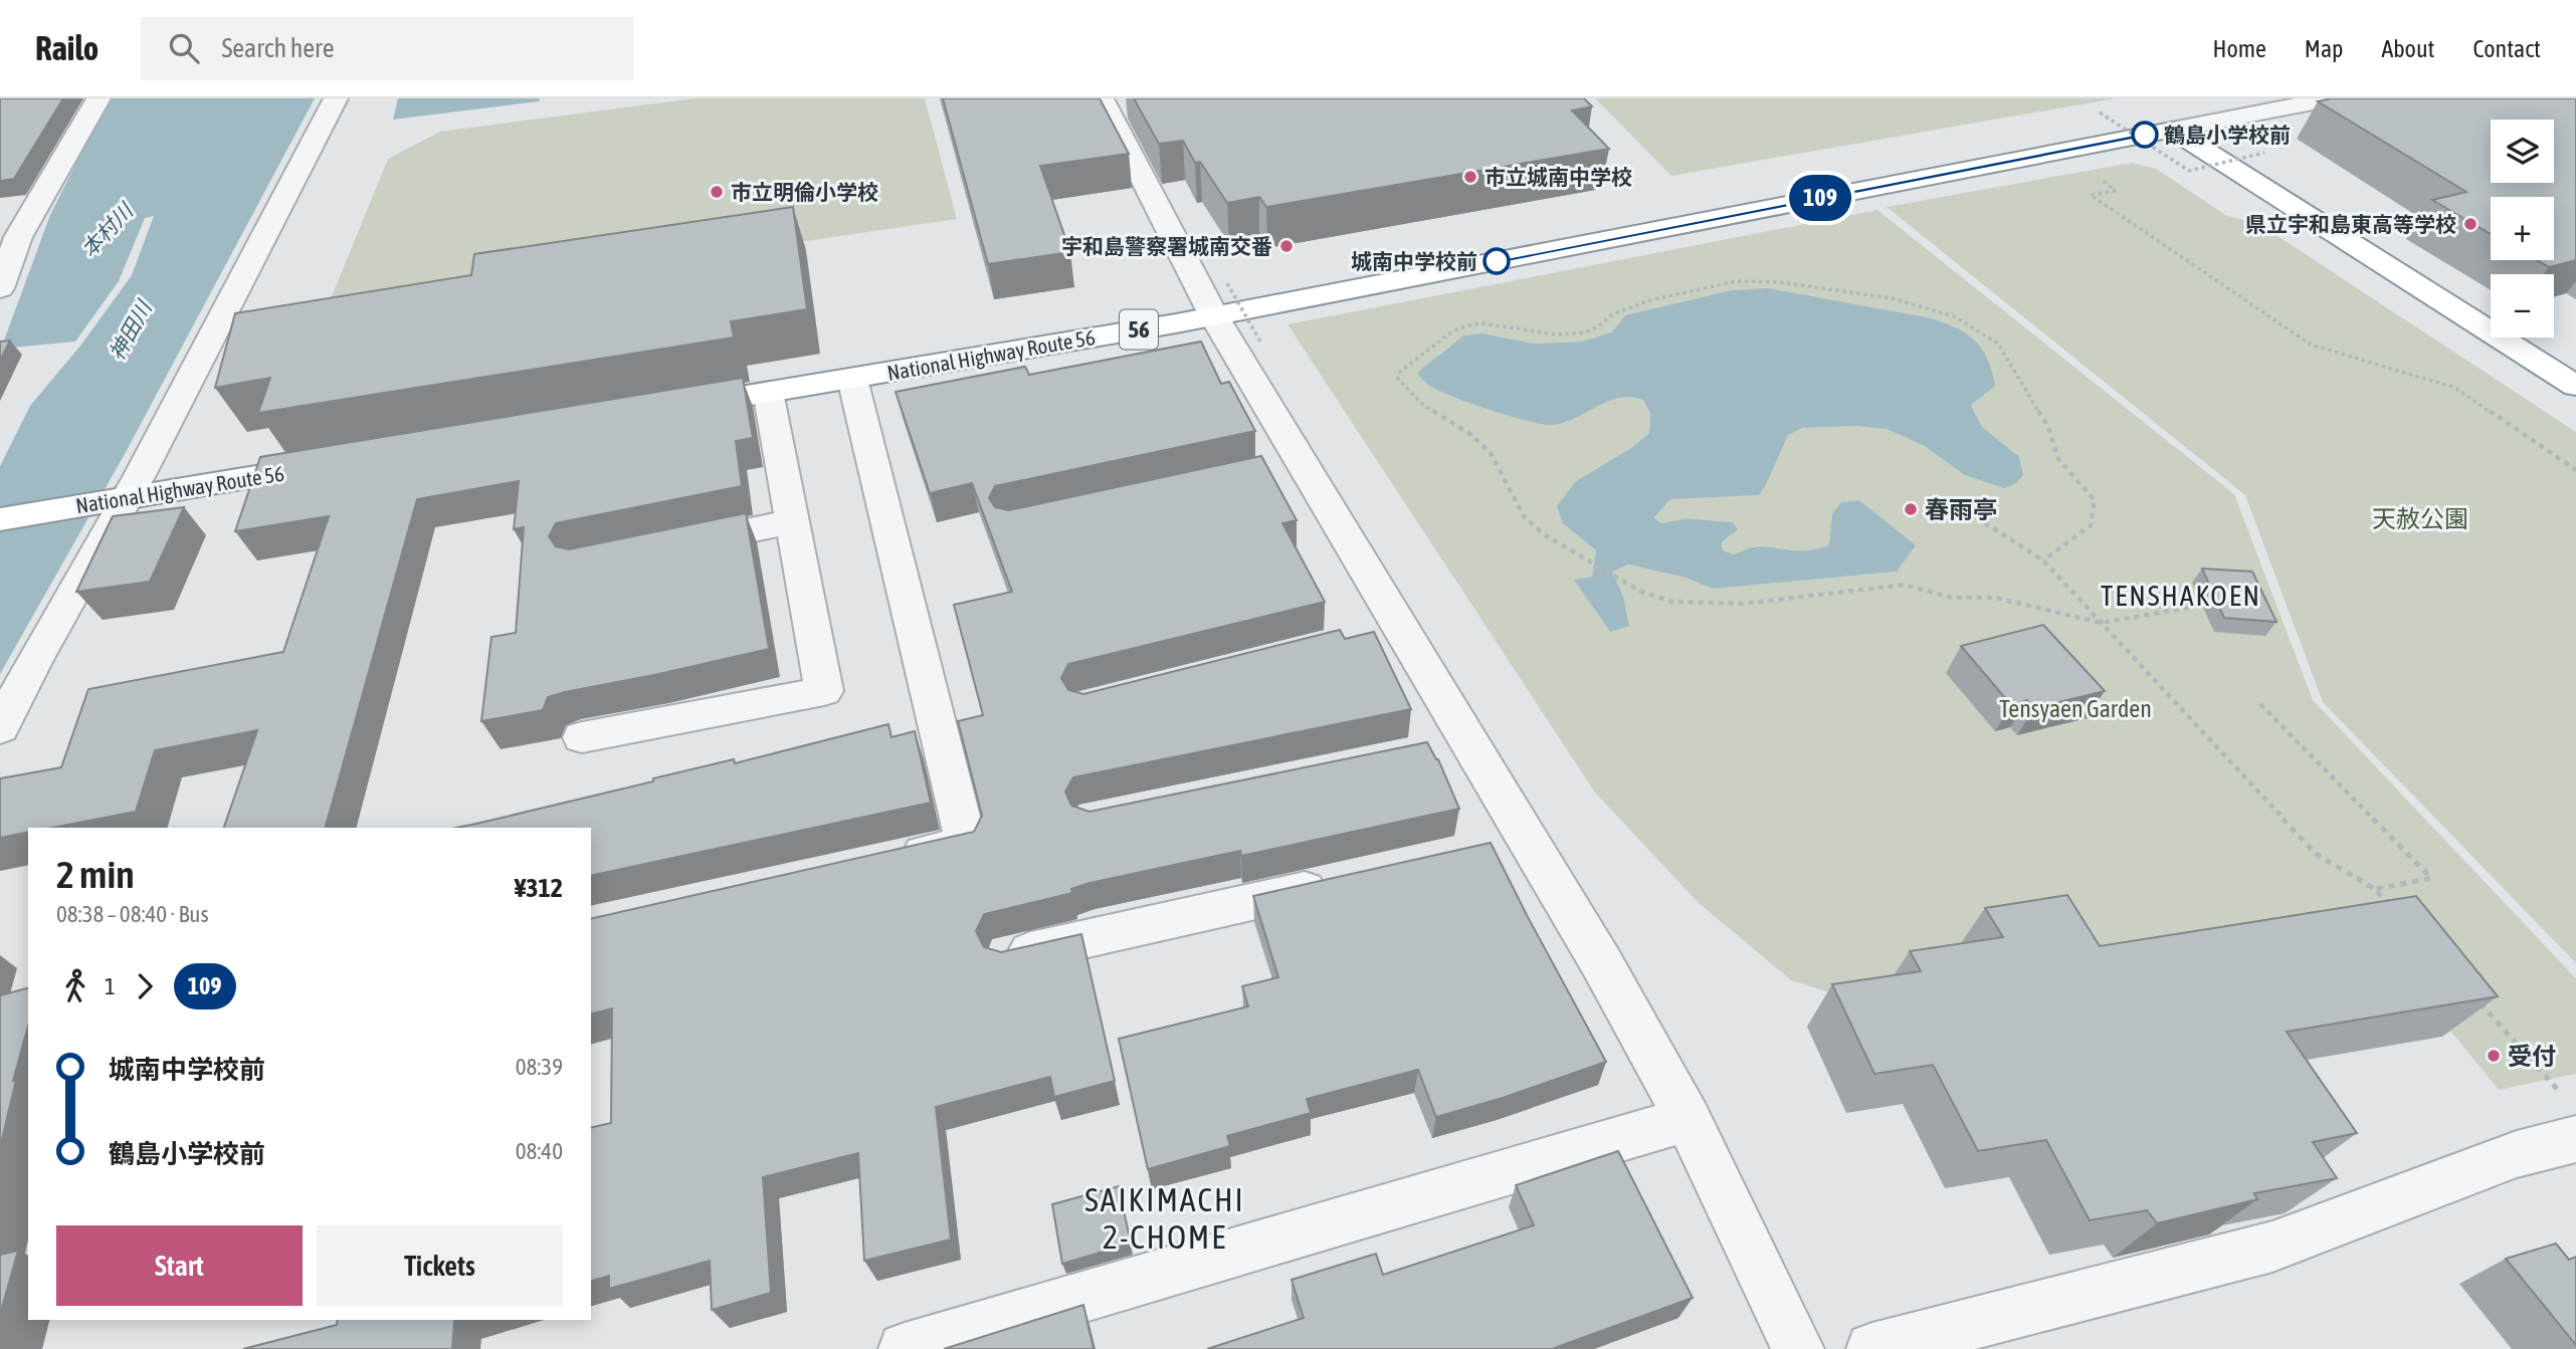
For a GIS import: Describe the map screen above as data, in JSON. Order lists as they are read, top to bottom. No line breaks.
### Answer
{"streets":{"highway":["56","National Highway Route 56"]},"districts":["TENSHAKOEN","SAIKIMACHI 2-CHOME"],"water":["本村川","神田川"],"parks":["天赦公園","Tensyaen Garden"],"places":["鶴島小学校前","市立城南中学校","市立明倫小学校","県立宇和島東高等学校","宇和島警察署城南交番","城南中学校前","春雨亭","受付"],"lines":["bus line 109"],"page":{"header":"Railo","search":"Search here","nav":["Home","Map","About","Contact"],"on_map":"109","map_buttons":["+","−"],"heading":["2 min","08:38 – 08:40 · Bus","¥312"],"legs":["1","109"],"list":[{"name":"城南中学校前","value":"08:39"},{"name":"鶴島小学校前","value":"08:40"}],"buttons":["Start","Tickets"]}}
